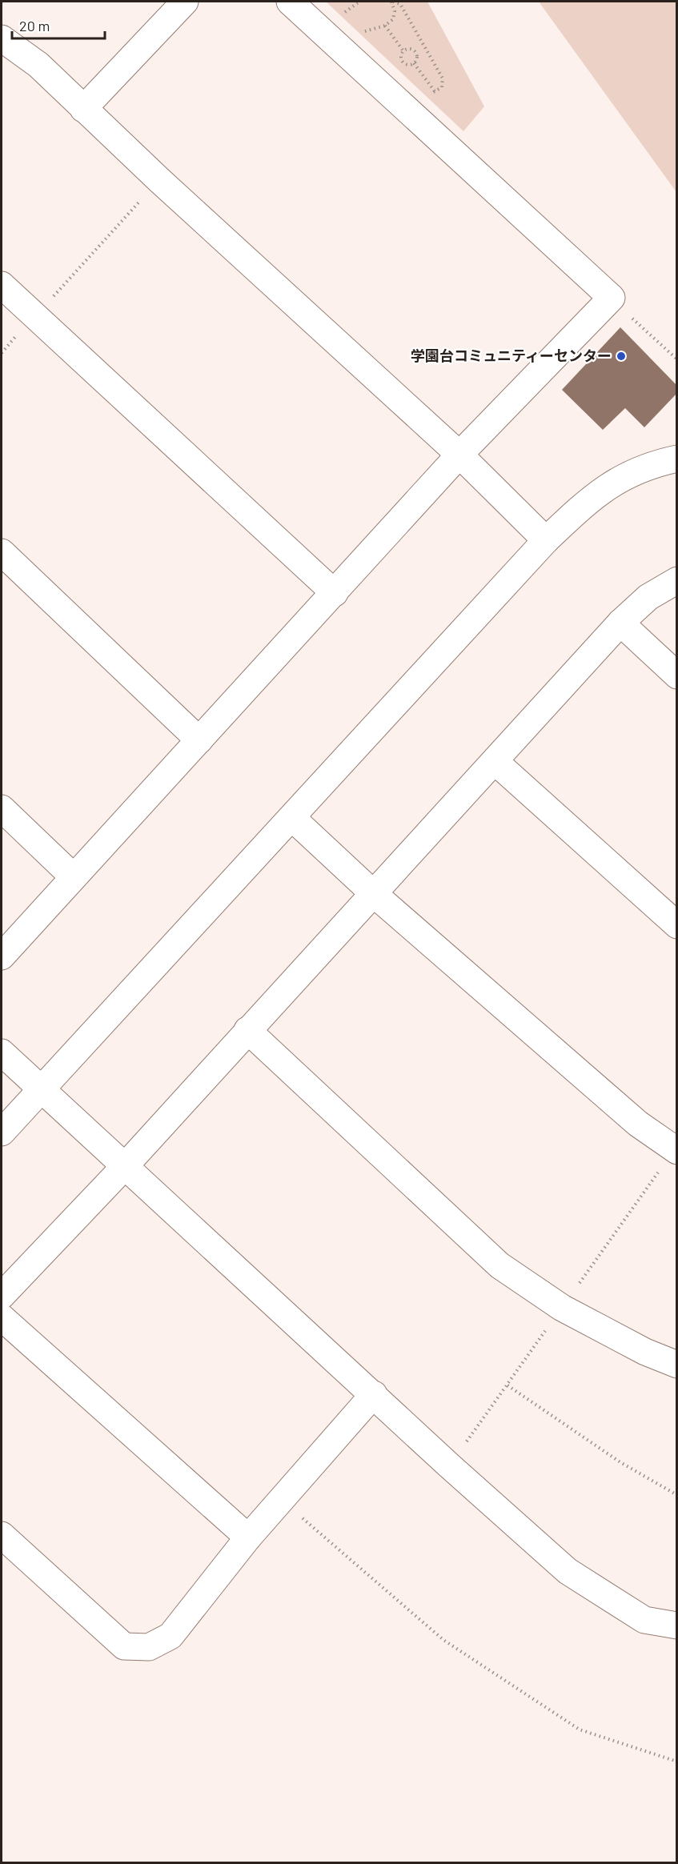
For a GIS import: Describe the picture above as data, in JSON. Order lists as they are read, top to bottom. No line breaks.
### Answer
{"places":["学園台コミュニティーセンター"],"scale_bar":"20 m"}
